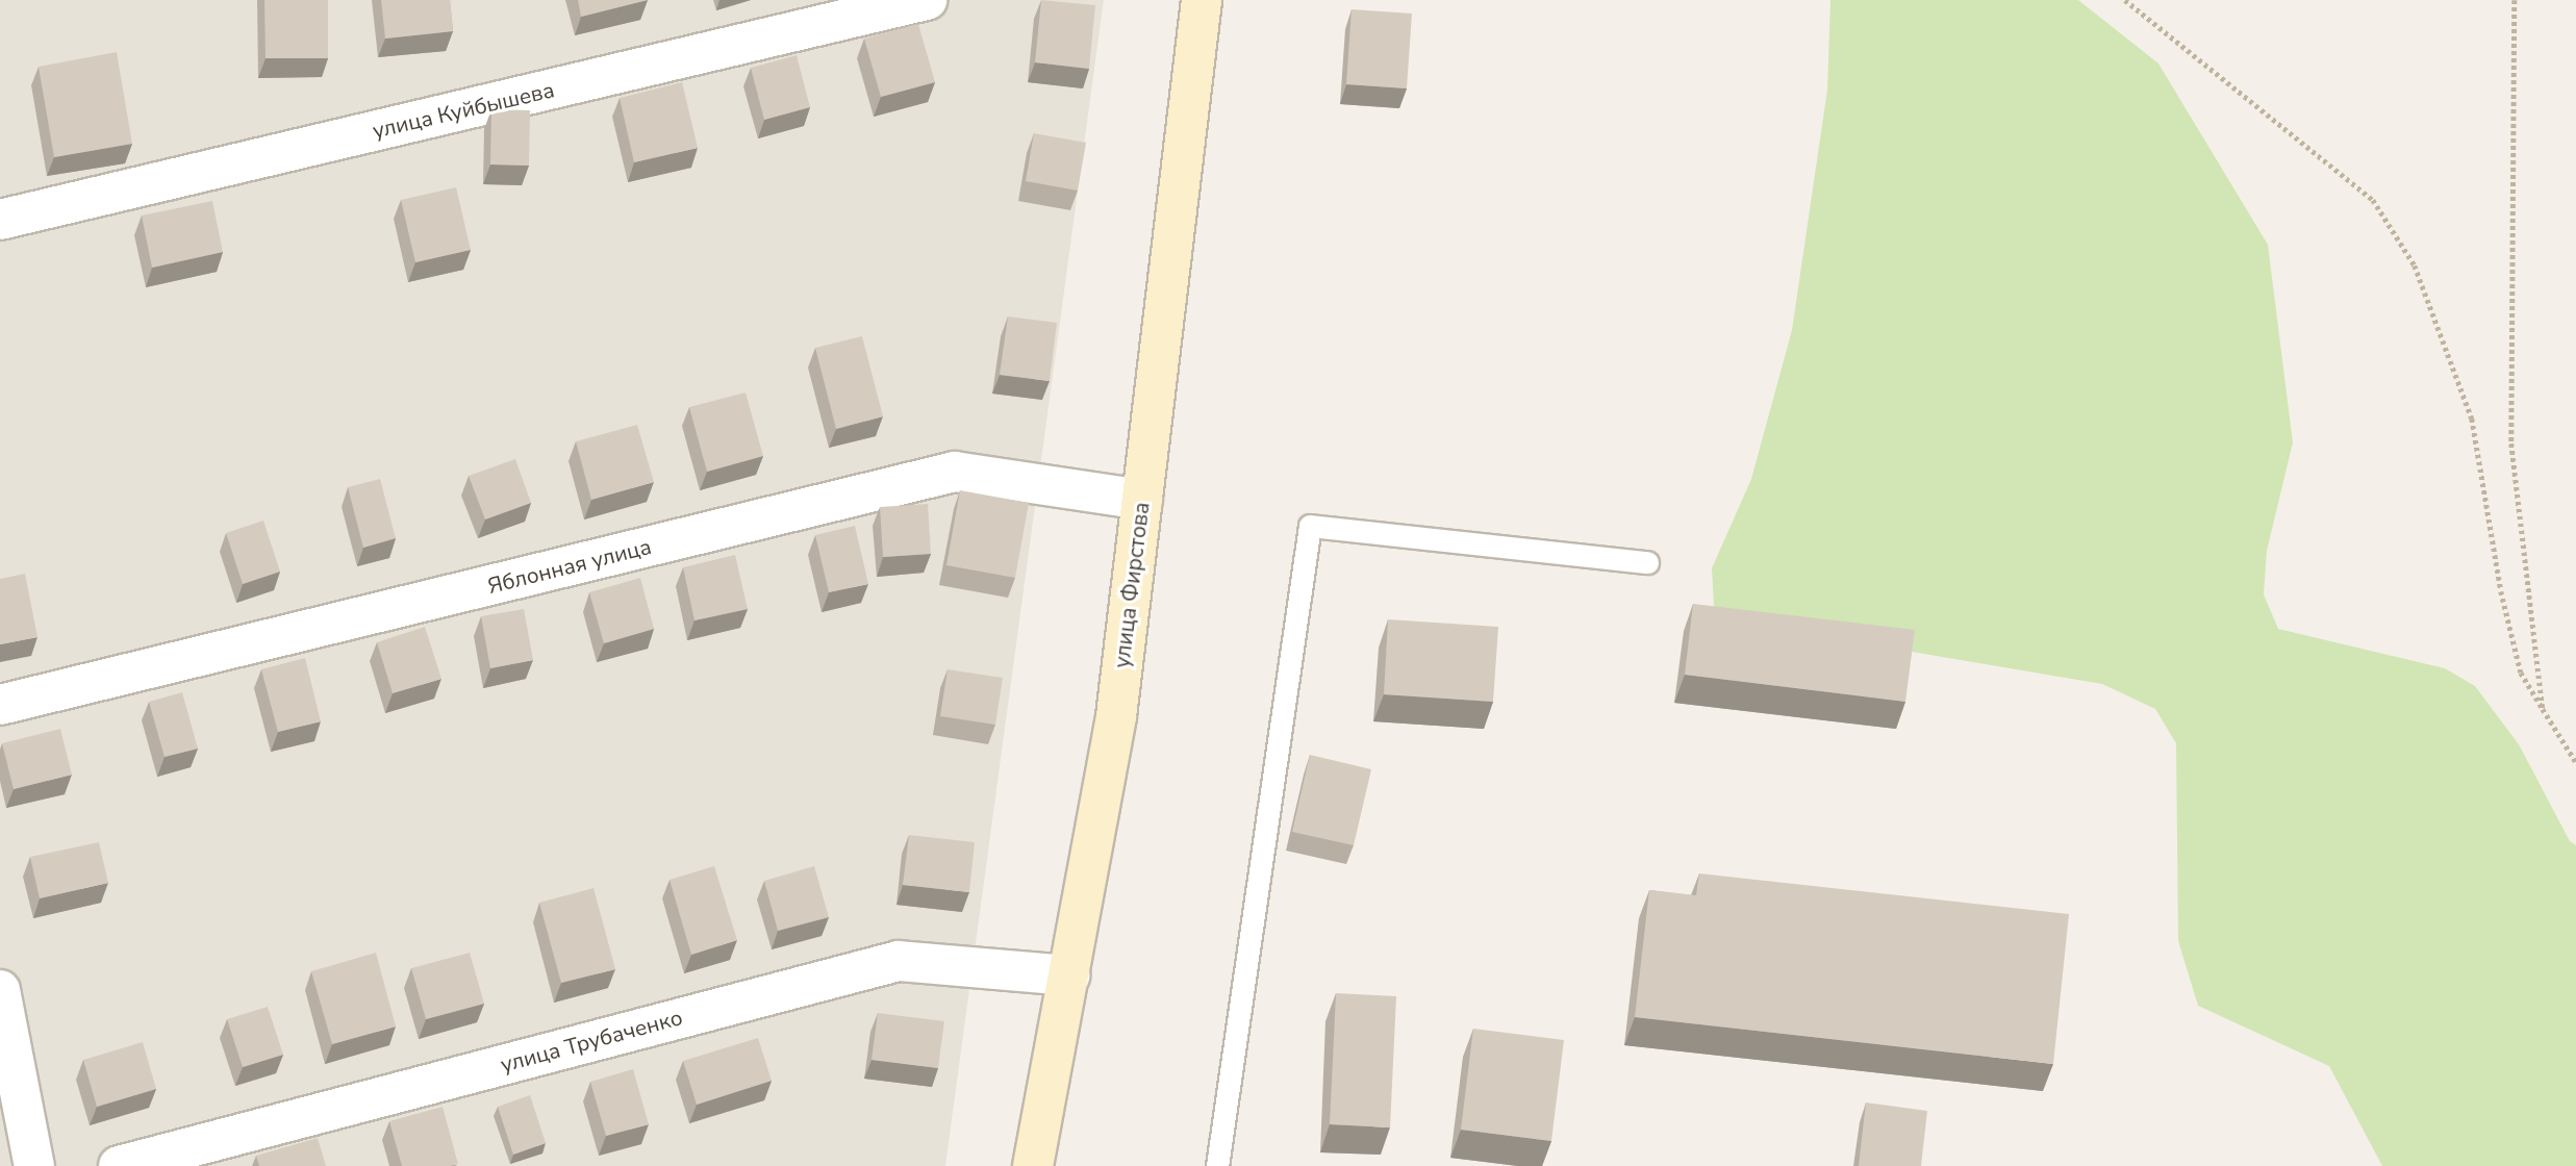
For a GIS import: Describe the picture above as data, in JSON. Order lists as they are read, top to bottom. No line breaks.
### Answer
{"streets":{"main road":["улица Фирстова"],"street":["улица Куйбышева","Яблонная улица","улица Трубаченко"]},"crossings":[["Яблонная улица","улица Фирстова"],["улица Фирстова","улица Трубаченко"]]}
